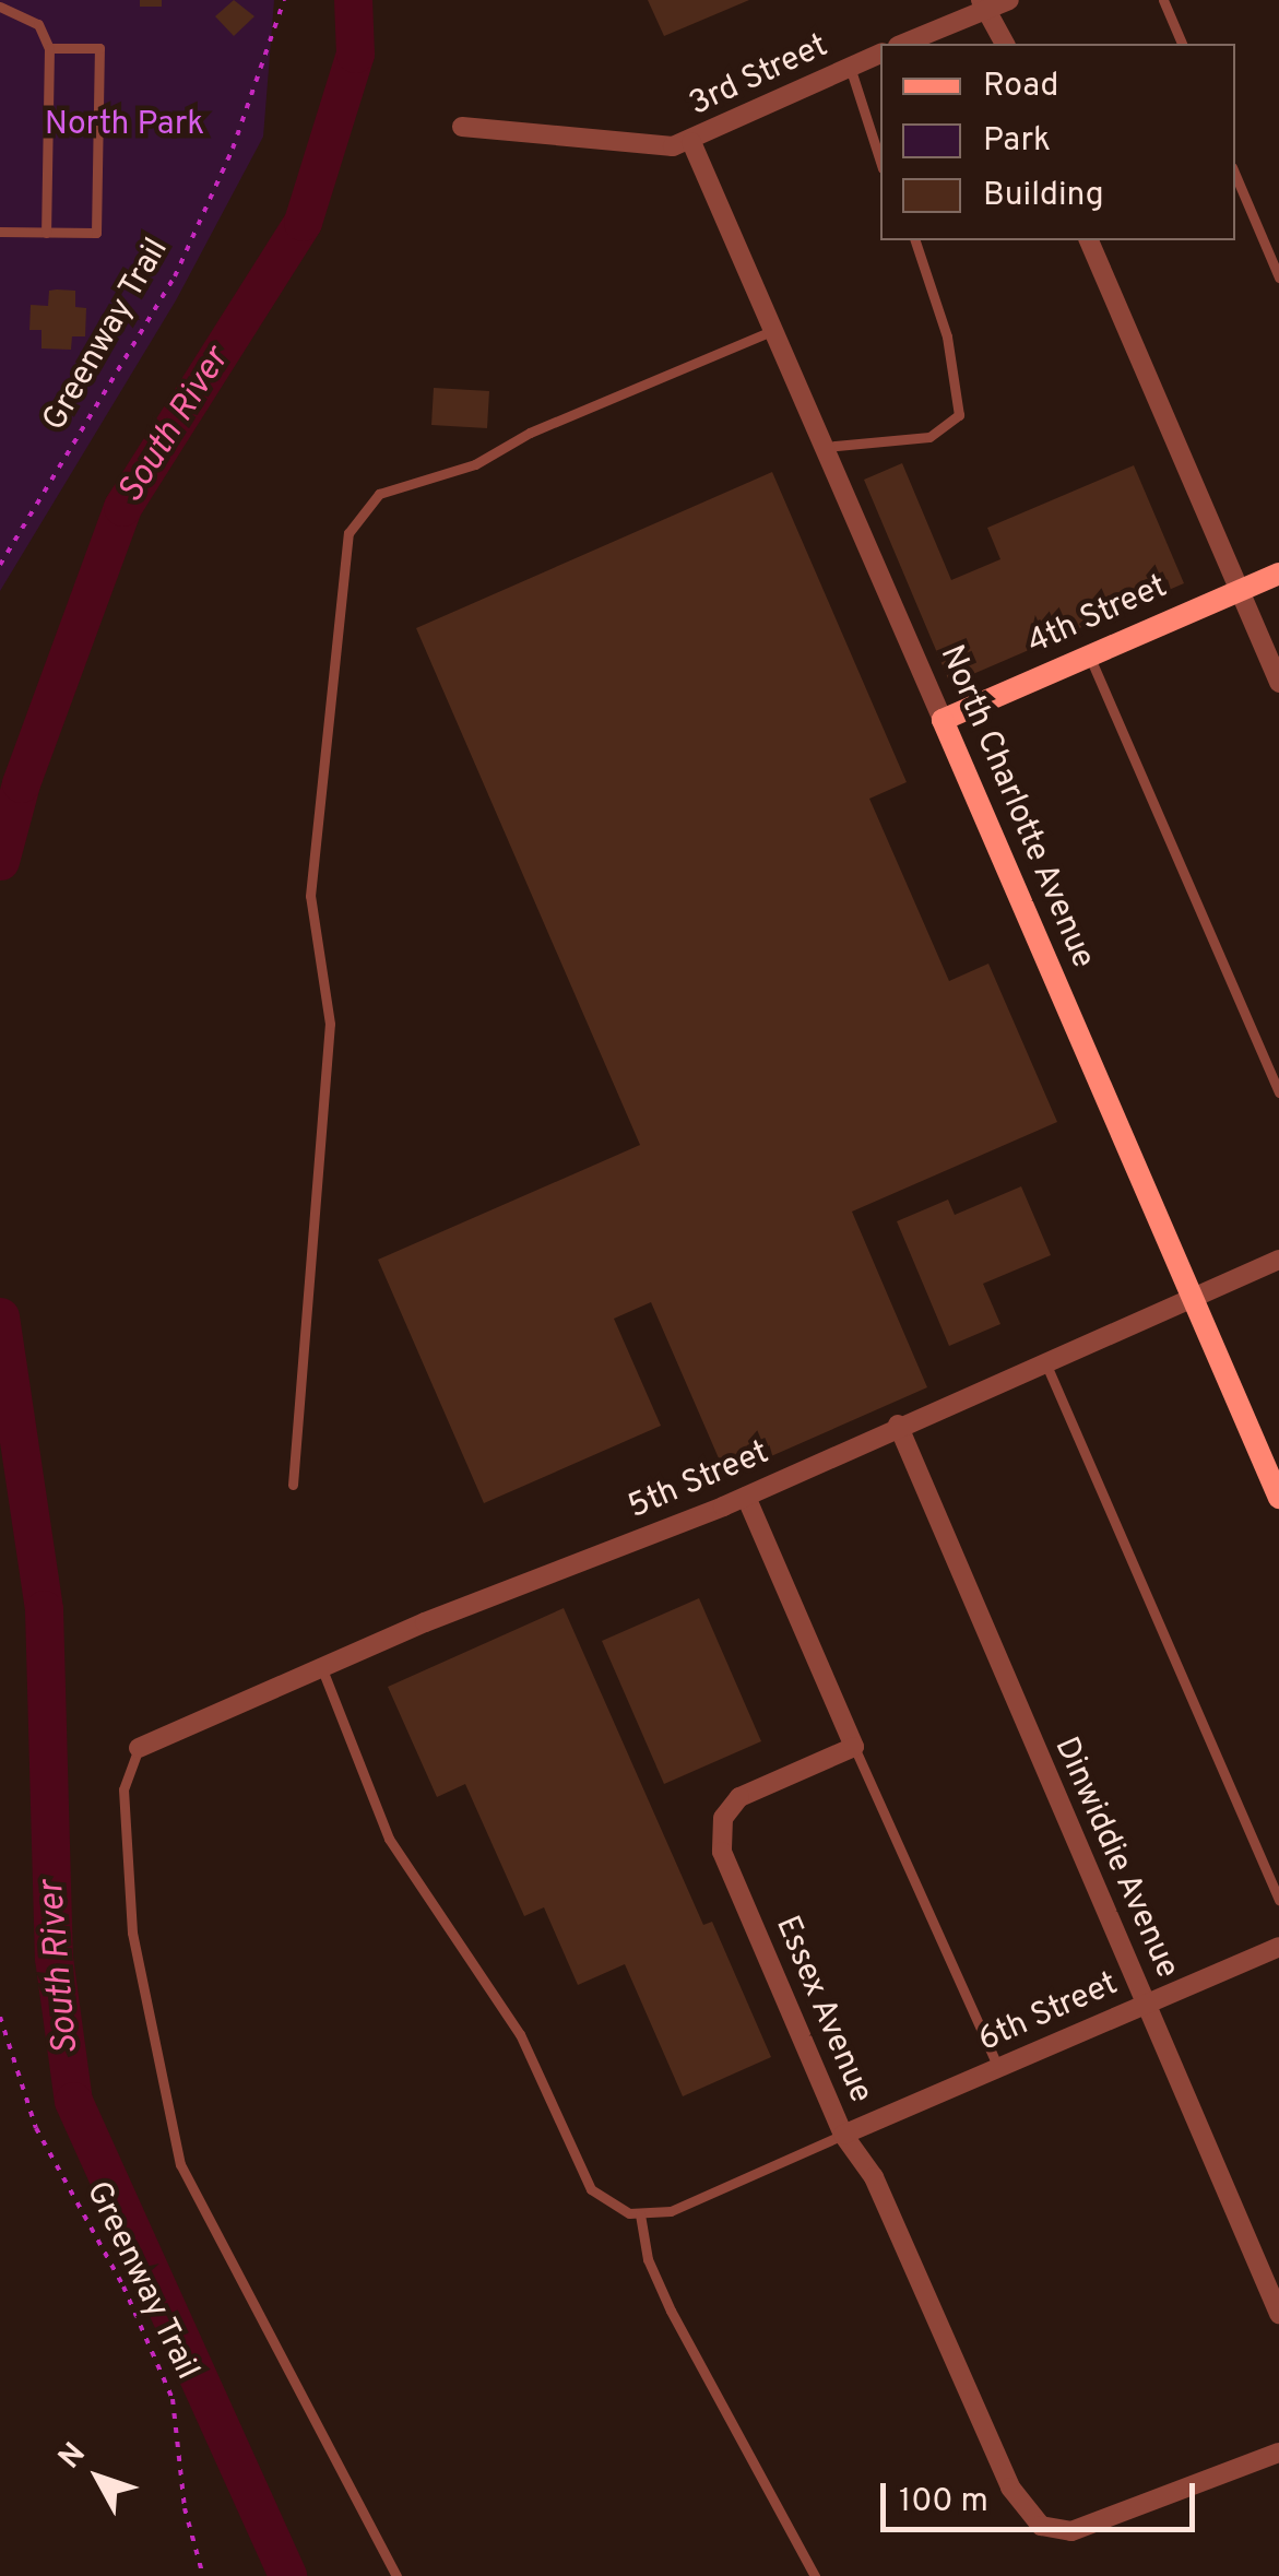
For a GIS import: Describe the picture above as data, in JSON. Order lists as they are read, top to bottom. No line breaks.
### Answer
{"streets":{"street":["3rd Street","4th Street","North Charlotte Avenue","5th Street","Dinwiddie Avenue","Essex Avenue","6th Street"],"path":["Greenway Trail"]},"crossings":[["3rd Street","North Charlotte Avenue"],["4th Street","North Charlotte Avenue"],["North Charlotte Avenue","5th Street"],["5th Street","Dinwiddie Avenue"],["Dinwiddie Avenue","6th Street"],["Essex Avenue","6th Street"]],"water":["South River"],"parks":["North Park"],"legend":["Road","Park","Building"],"scale_bar":"100 m","north":"top left"}
